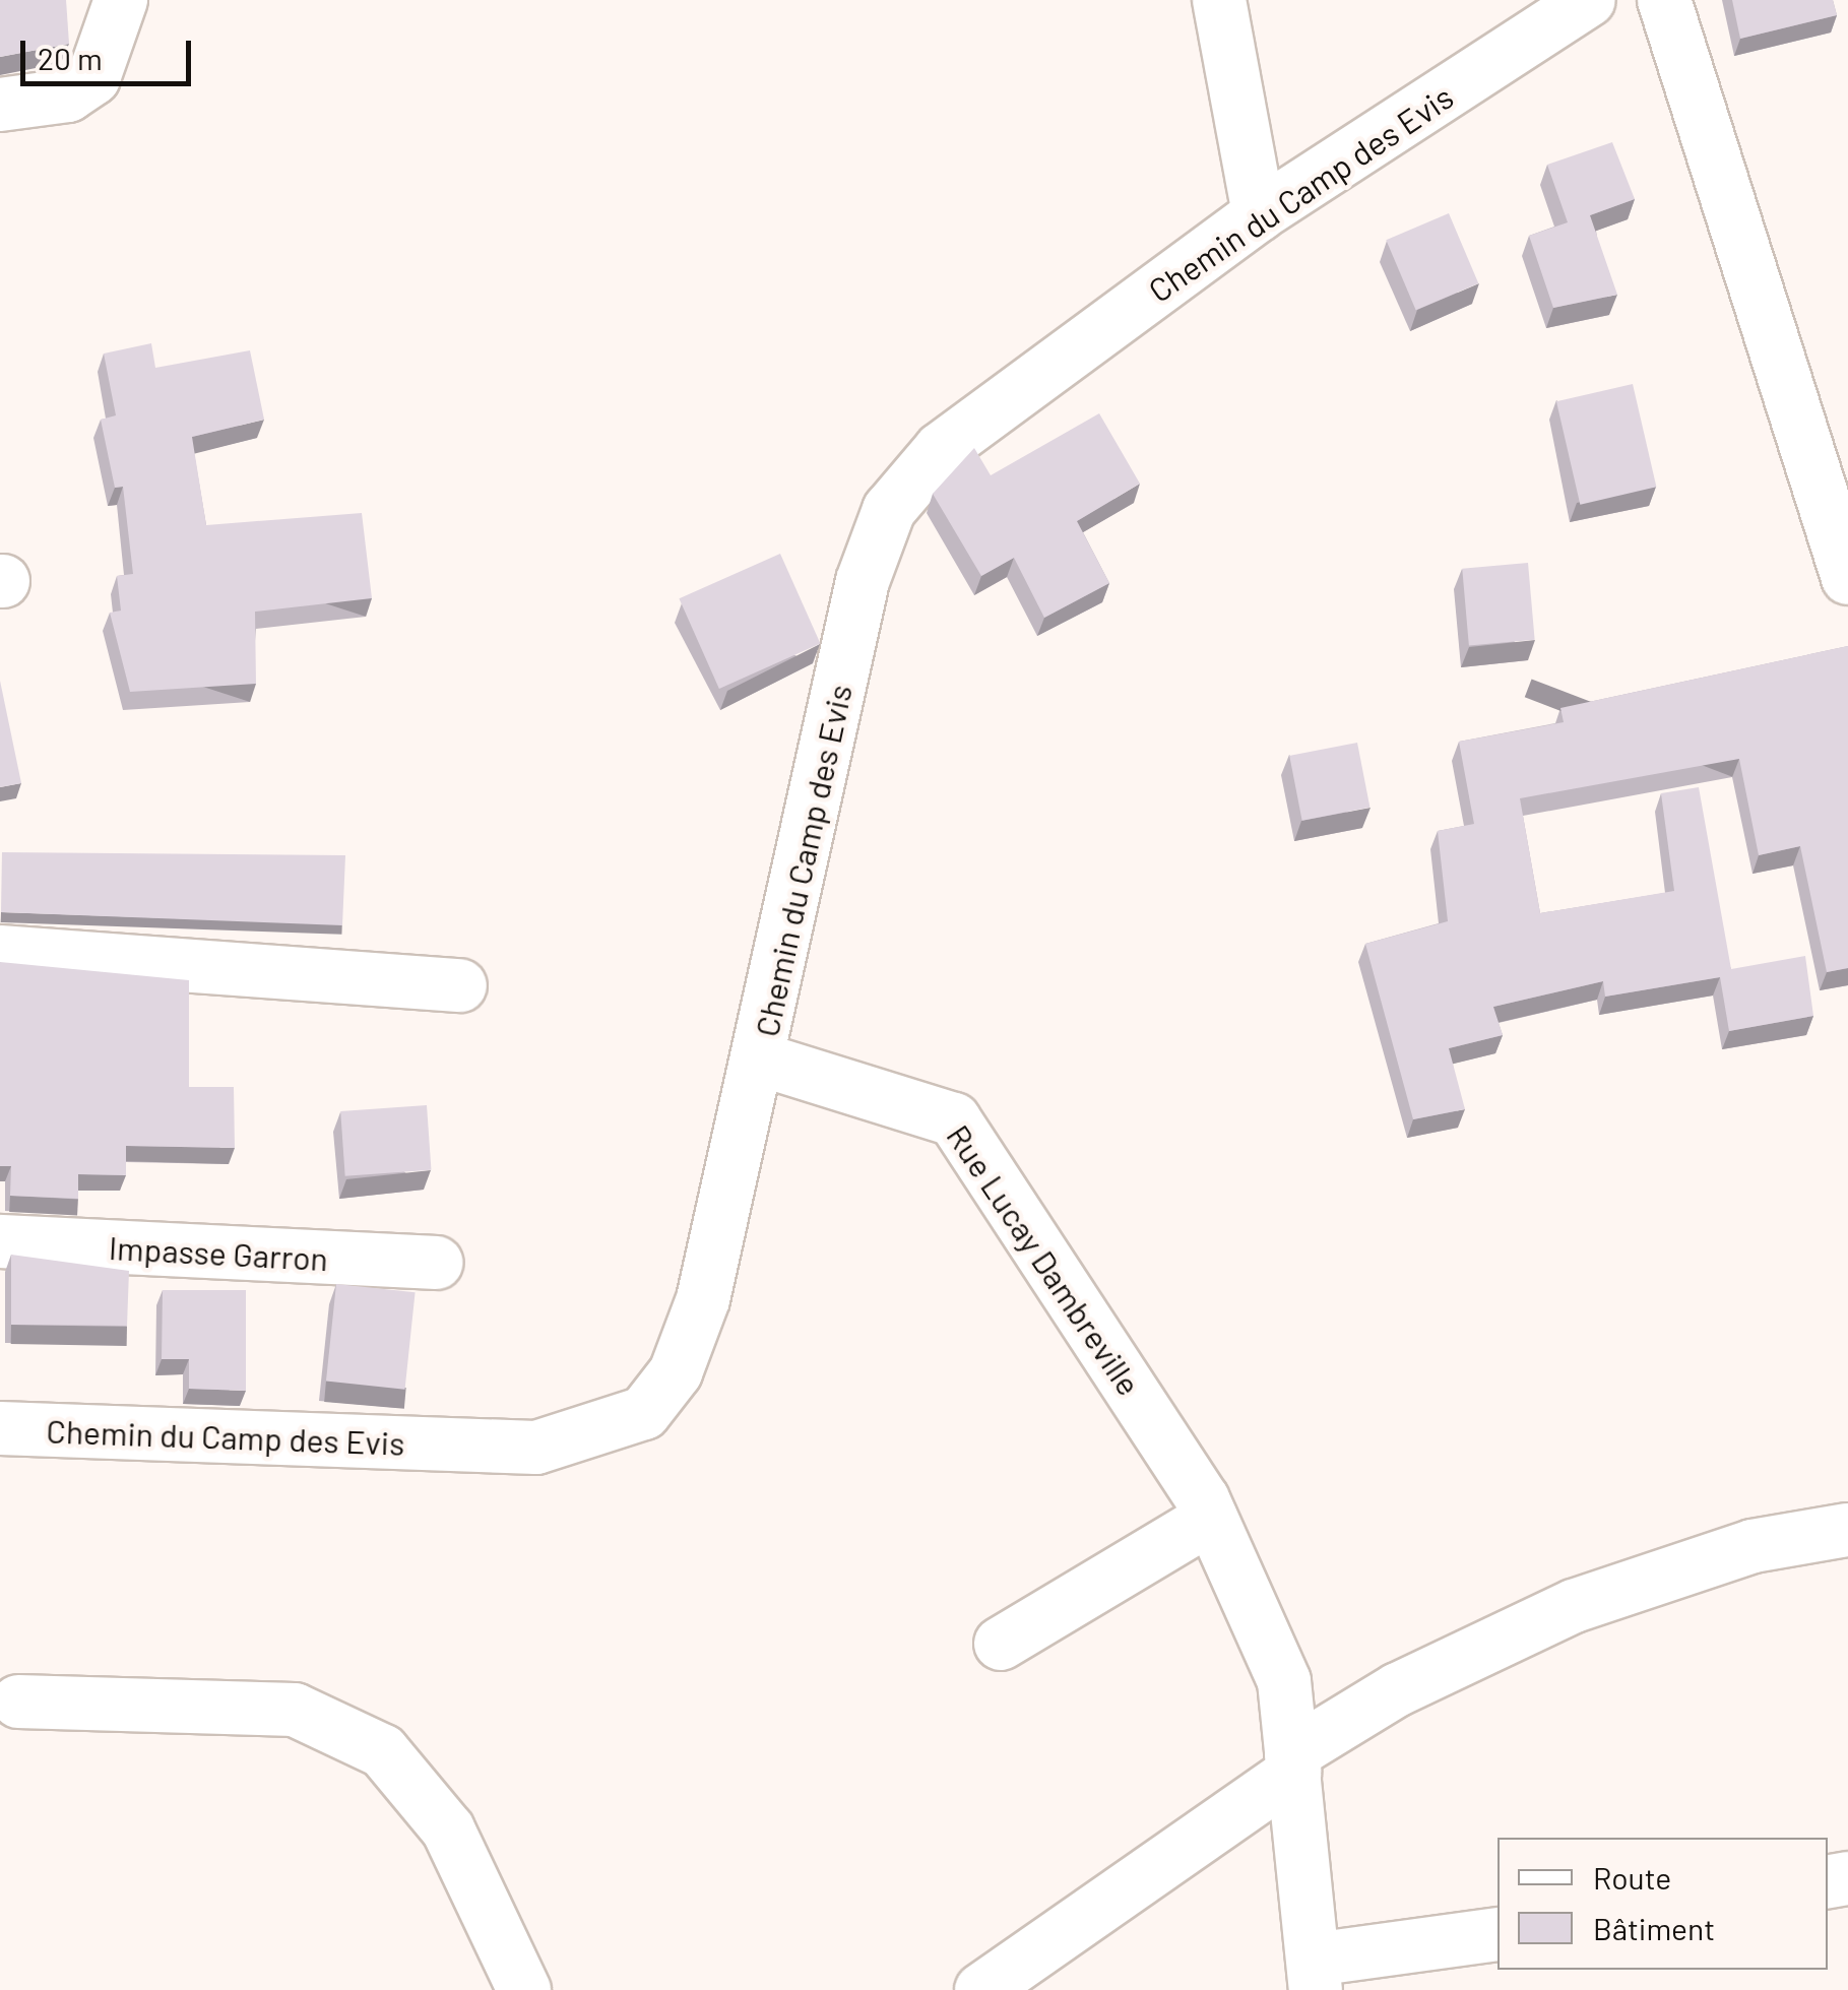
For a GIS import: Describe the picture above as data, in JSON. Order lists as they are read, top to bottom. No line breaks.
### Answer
{"streets":{"street":["Chemin du Camp des Evis","Impasse Garron","Rue Lucay Dambreville"]},"crossings":[["Chemin du Camp des Evis","Rue Lucay Dambreville"]],"legend":["Route","Bâtiment"],"scale_bar":"20 m"}
